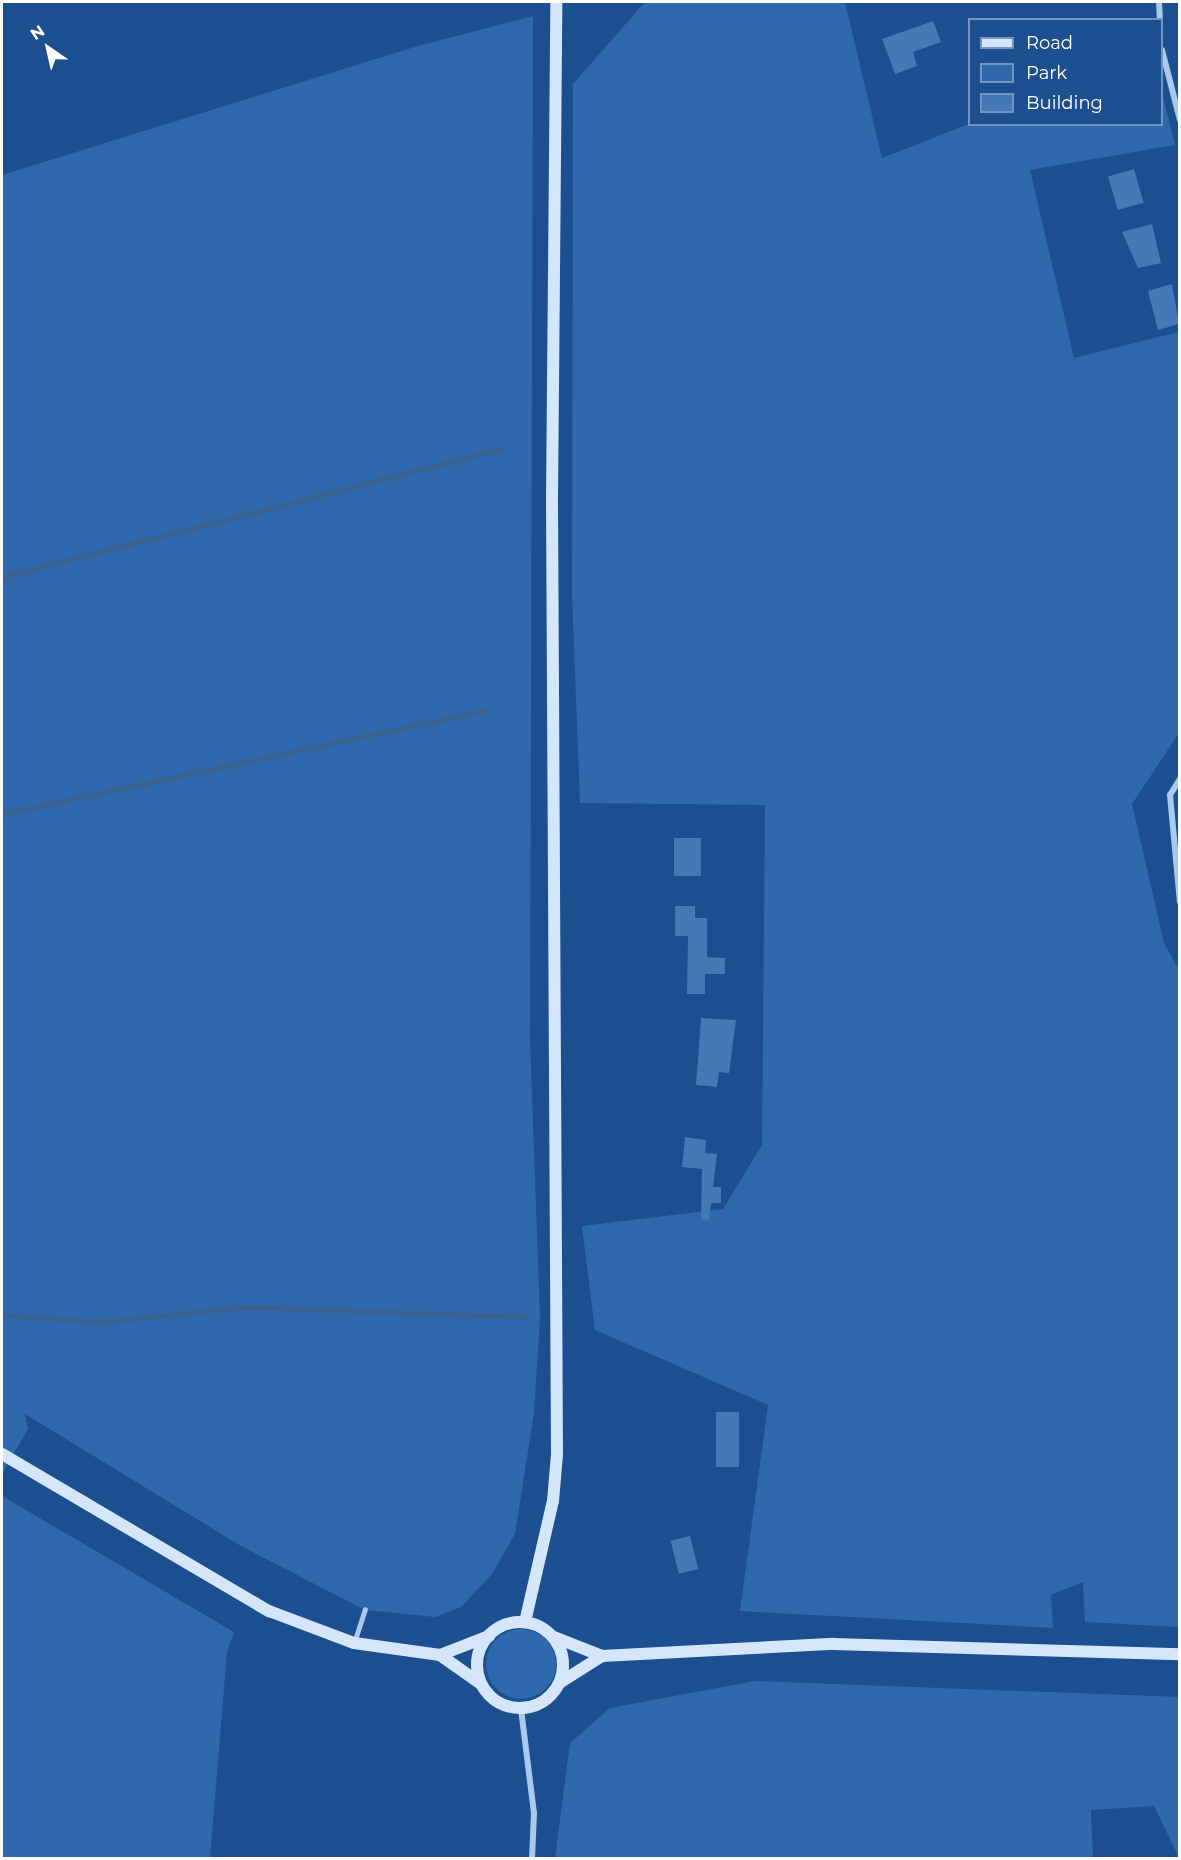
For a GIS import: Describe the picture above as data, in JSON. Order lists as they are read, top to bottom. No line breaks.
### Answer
{"legend":["Road","Park","Building"],"north":"top left"}
